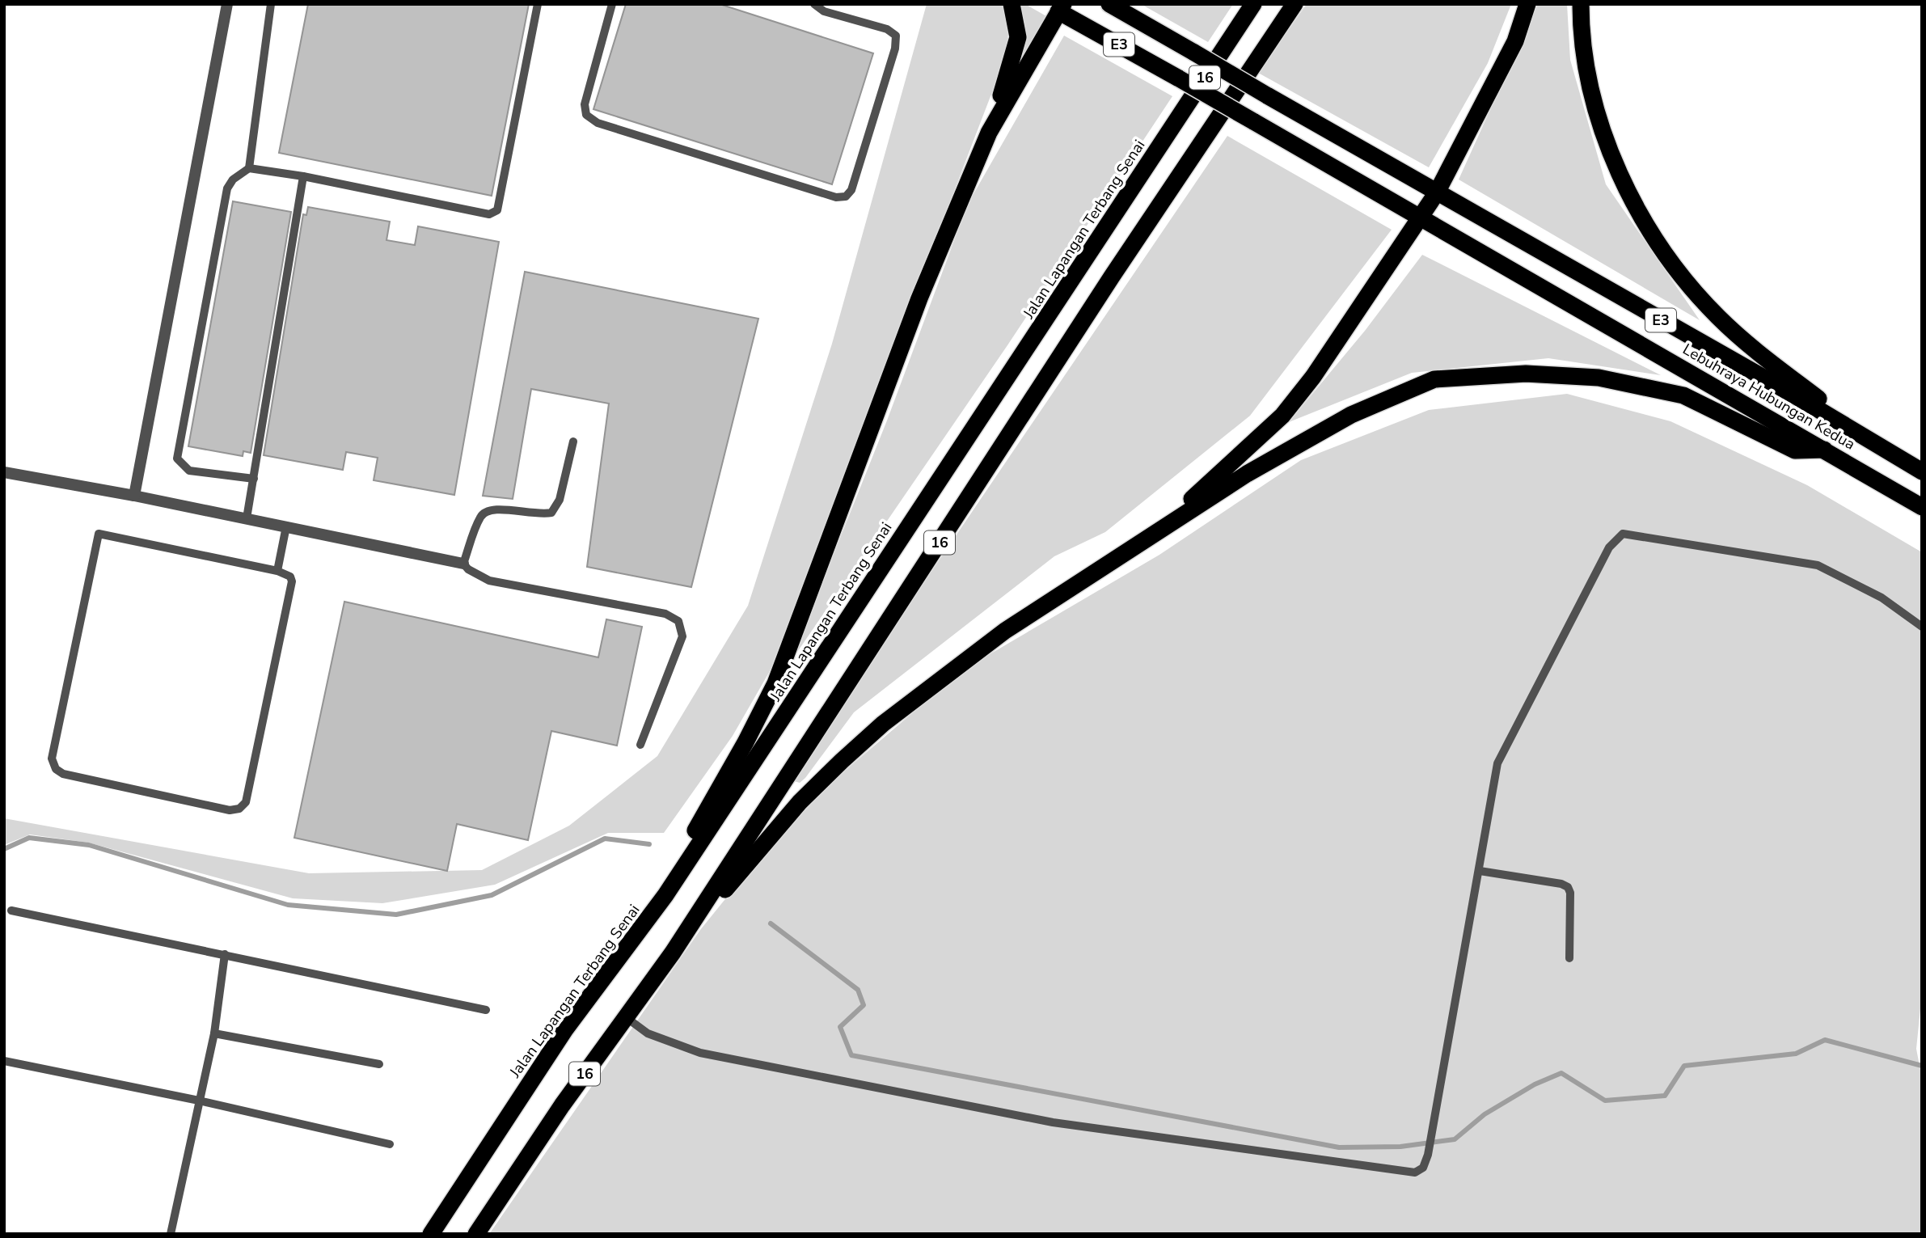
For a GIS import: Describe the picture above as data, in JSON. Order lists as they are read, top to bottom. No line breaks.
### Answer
{"streets":{"highway":["E3","16","Jalan Lapangan Terbang Senai","Lebuhraya Hubungan Kedua"]},"crossings":[["E3","Lebuhraya Hubungan Kedua"]]}
